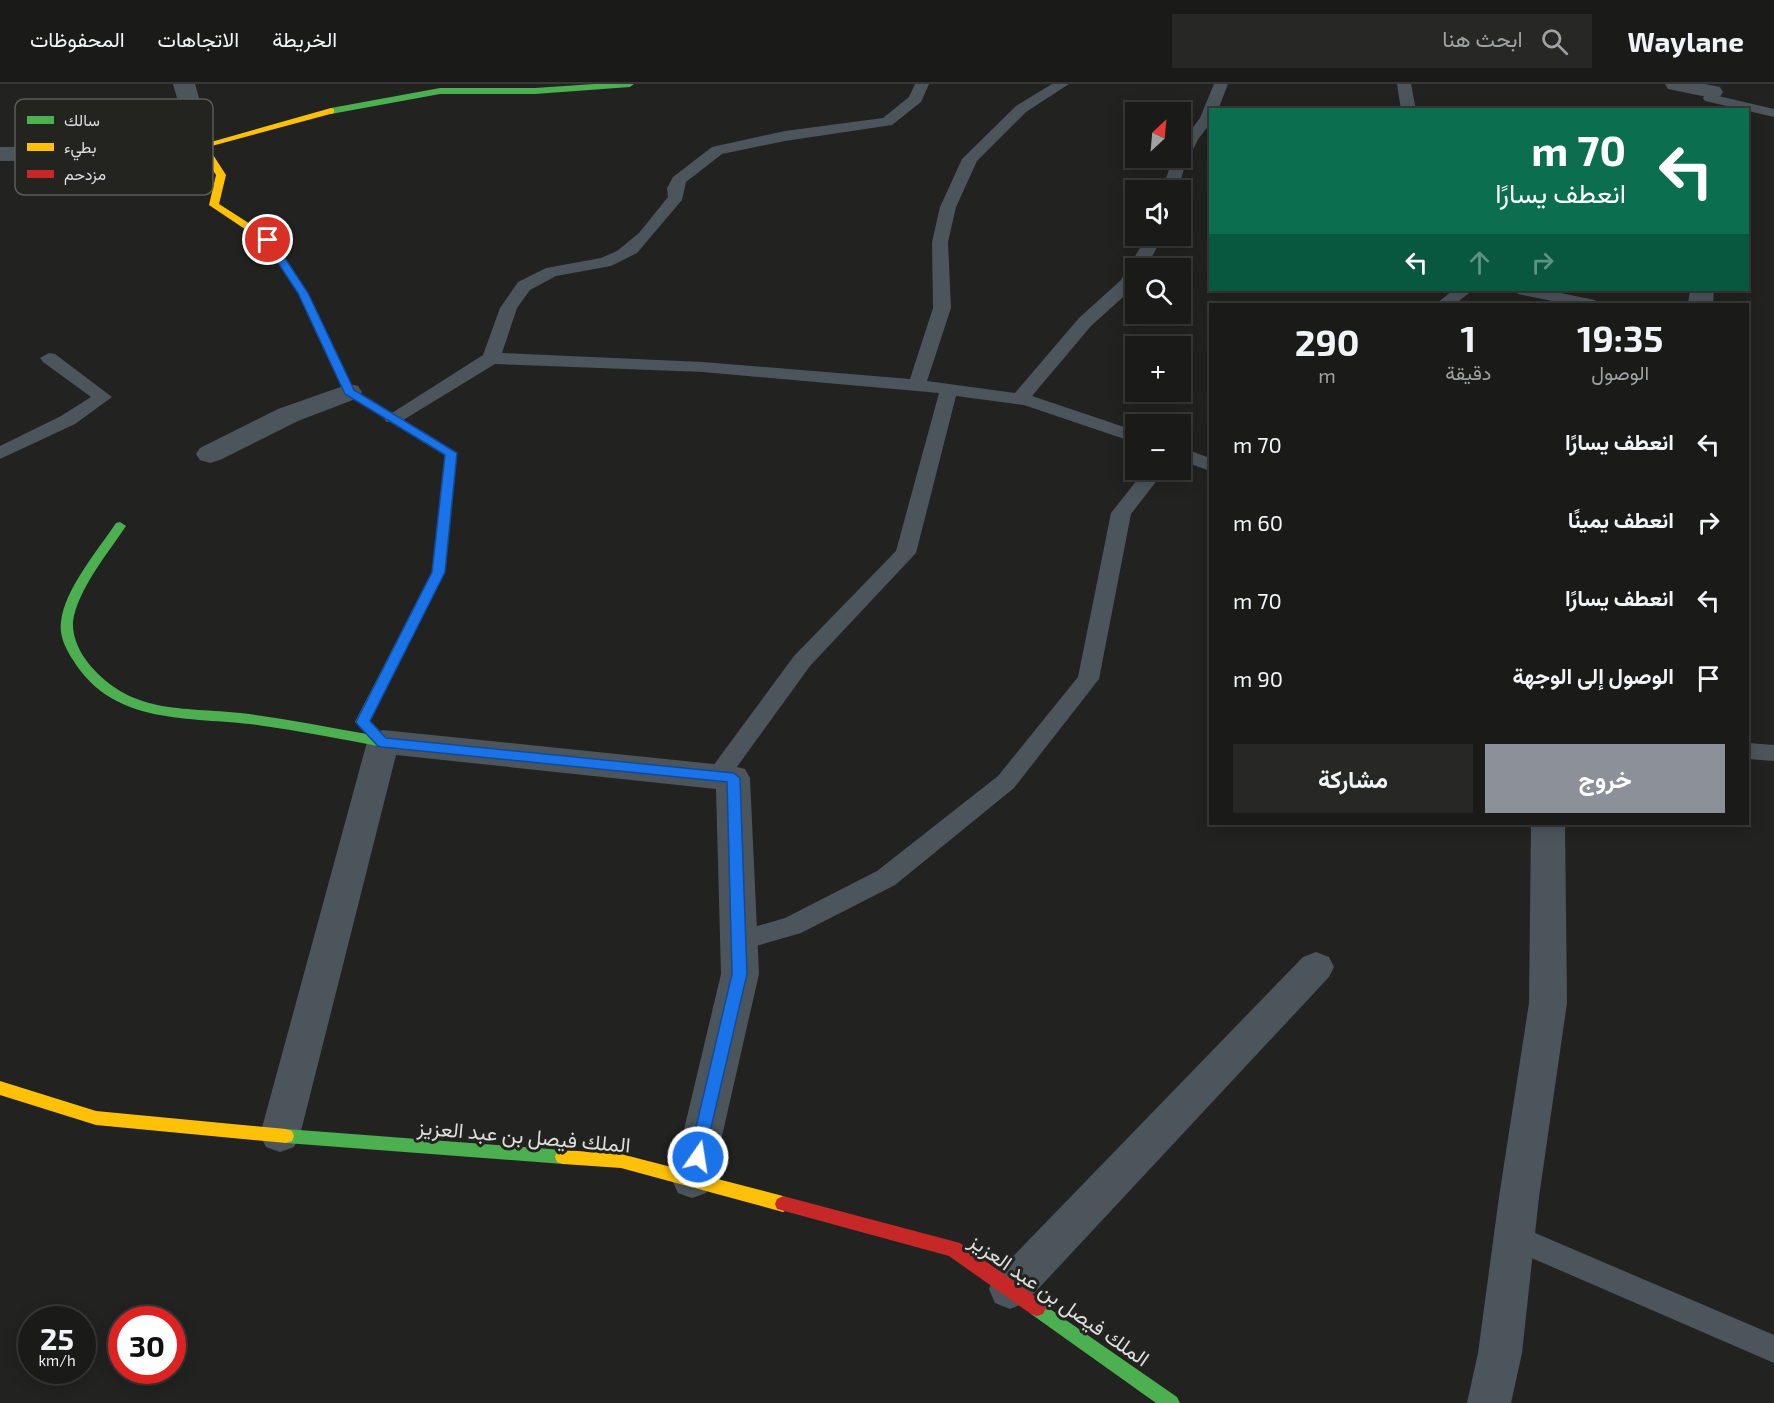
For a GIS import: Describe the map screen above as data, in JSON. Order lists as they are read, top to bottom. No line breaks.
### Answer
{"streets":{"street":["الملك فيصل بن عبد العزيز"]},"legend":["سالك","بطيء","مزدحم"],"north":"top right","page":{"header":"Waylane","search":"ابحث هنا","nav":["الخريطة","الاتجاهات","المحفوظات"],"map_buttons":["+","−"],"turn":["70 m","انعطف يسارًا"],"eta":["19:35","الوصول","1","دقيقة","290","m"],"list":[{"name":"انعطف يسارًا","value":"70 m"},{"name":"انعطف يمينًا","value":"60 m"},{"name":"انعطف يسارًا","value":"70 m"},{"name":"الوصول إلى الوجهة","value":"90 m"}],"buttons":["خروج","مشاركة"],"speed":"25 km/h","limit":"30"}}
